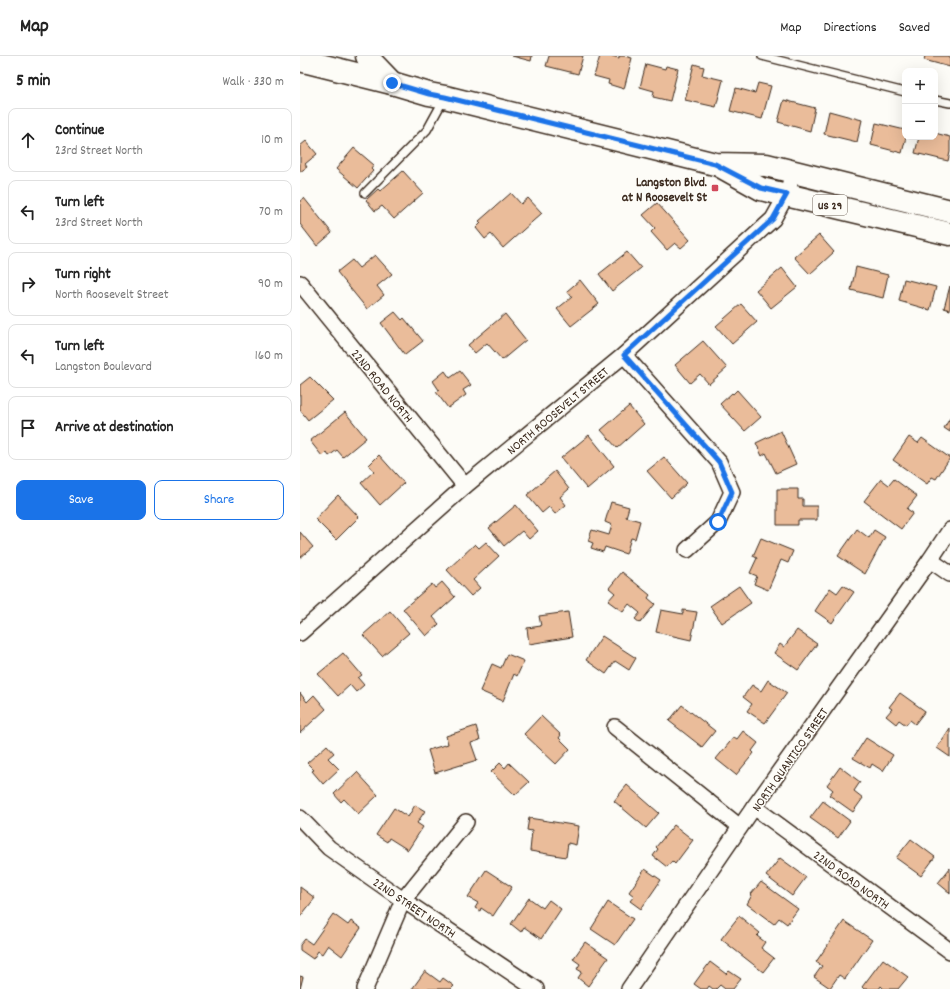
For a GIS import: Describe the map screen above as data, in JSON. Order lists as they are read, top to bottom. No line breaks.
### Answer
{"streets":{"main road":["US 29"],"street":["22ND ROAD NORTH","NORTH ROOSEVELT STREET","NORTH QUANTICO STREET","22ND STREET NORTH"]},"crossings":[["US 29","NORTH ROOSEVELT STREET"],["22ND ROAD NORTH","NORTH ROOSEVELT STREET"],["22ND ROAD NORTH","NORTH QUANTICO STREET"]],"places":{"transit":["Langston Blvd. at N Roosevelt St"]},"page":{"header":"Map","nav":["Map","Directions","Saved"],"heading":["5 min","Walk · 330 m"],"map_buttons":["+","−"],"list":[["Continue","23rd Street North","10 m"],["Turn left","23rd Street North","70 m"],["Turn right","North Roosevelt Street","90 m"],["Turn left","Langston Boulevard","160 m"],"Arrive at destination"],"buttons":["Save","Share"]}}
